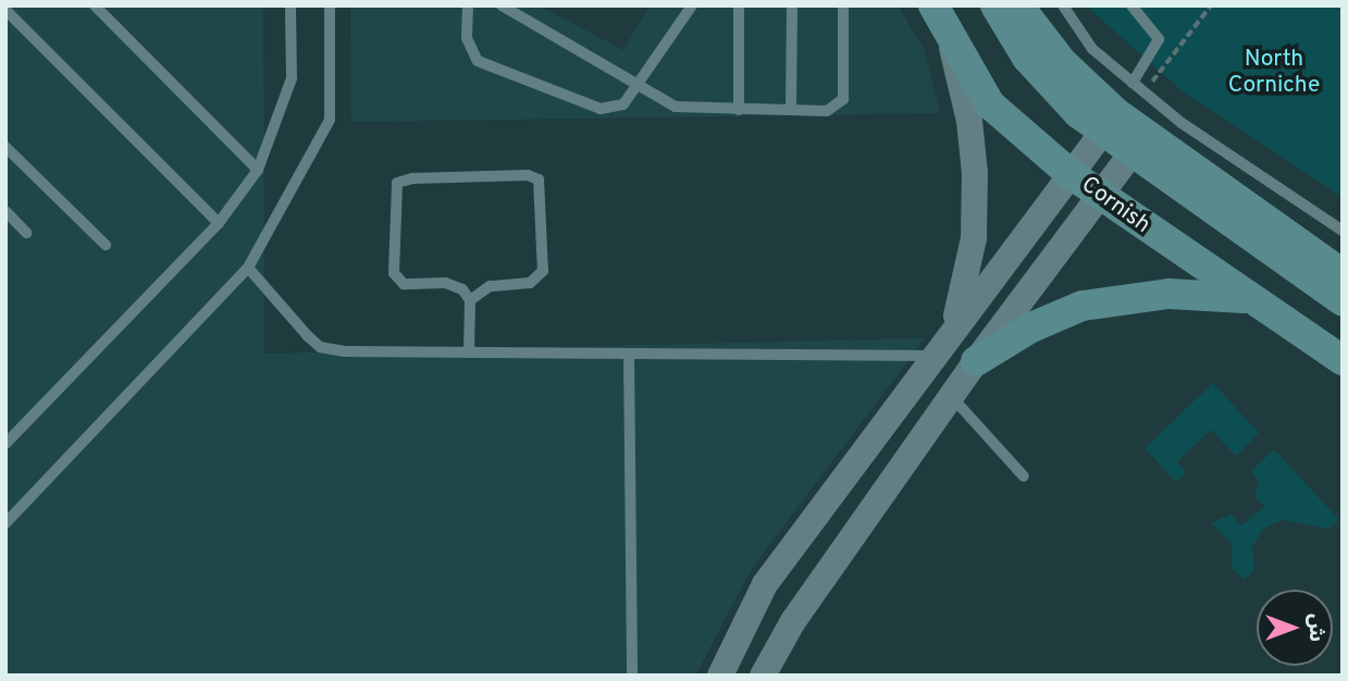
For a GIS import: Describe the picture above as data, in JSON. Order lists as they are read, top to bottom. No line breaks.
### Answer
{"streets":{"main road":["Cornish"]},"parks":["North Corniche"],"north":"right"}
